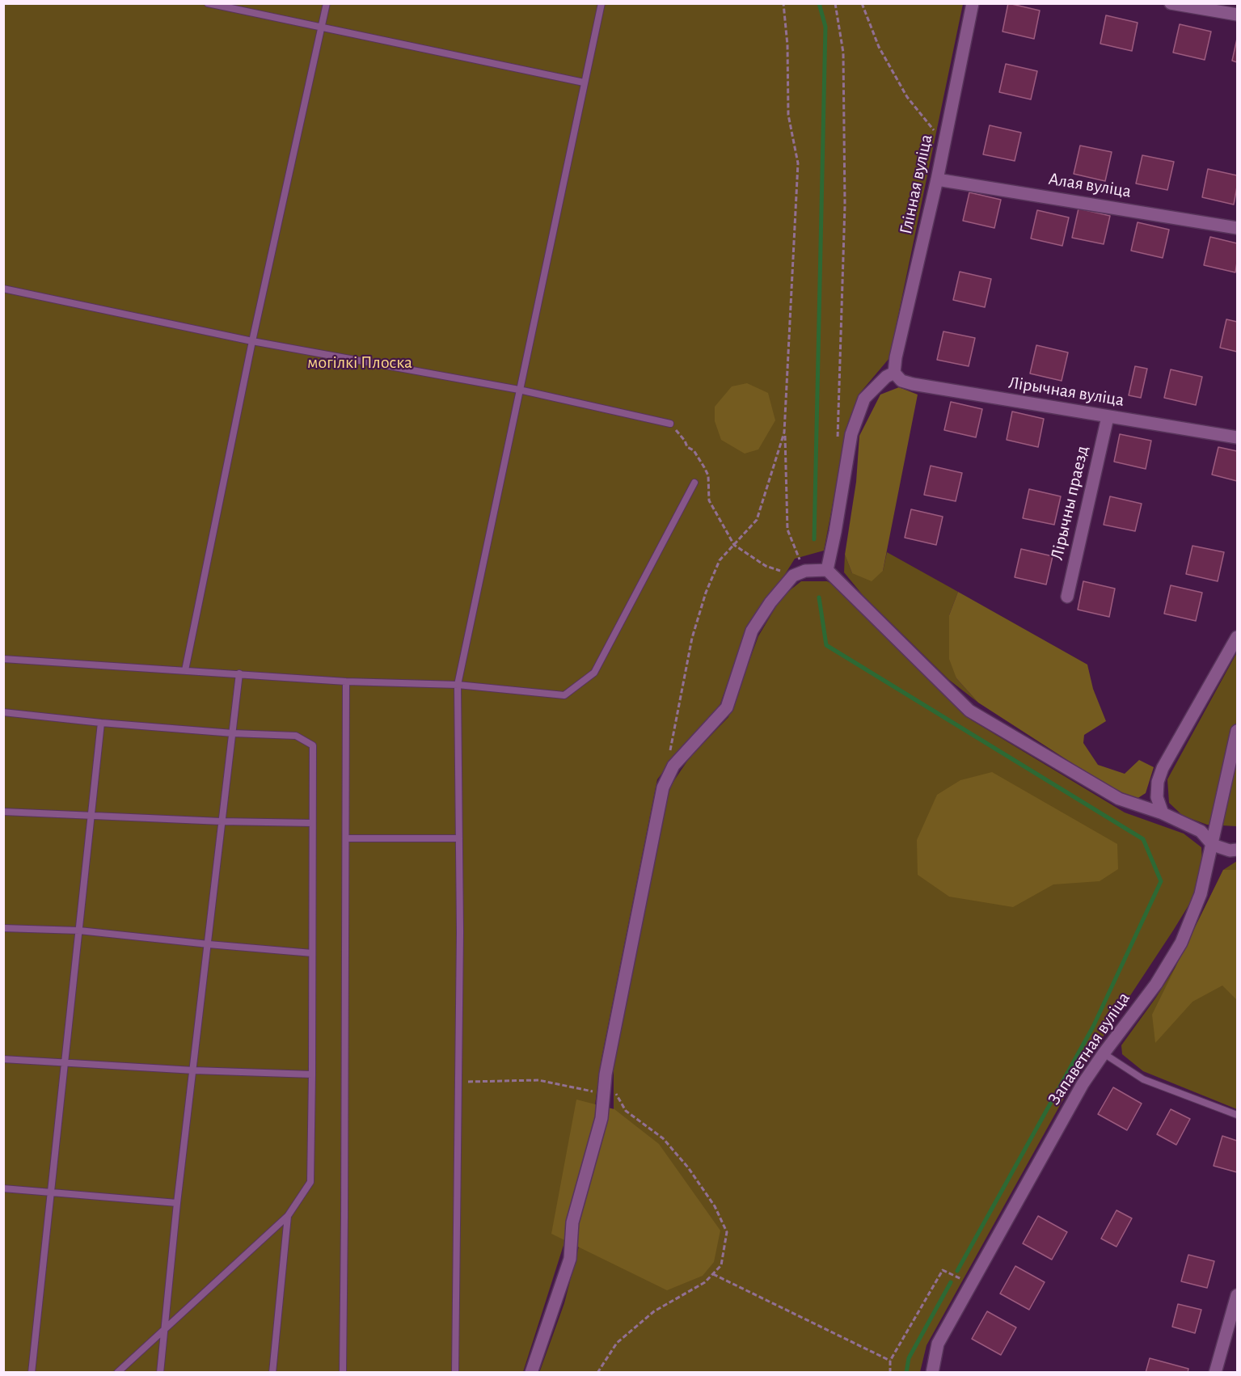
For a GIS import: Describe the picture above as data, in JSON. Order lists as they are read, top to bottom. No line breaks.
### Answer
{"streets":{"street":["Глінная вуліца","Алая вуліца","Лірычная вуліца","Лірычны праезд","Запаветная вуліца"]},"crossings":[["Глінная вуліца","Алая вуліца"],["Глінная вуліца","Лірычная вуліца"],["Лірычная вуліца","Лірычны праезд"]],"parks":["могілкі Плоска"]}
